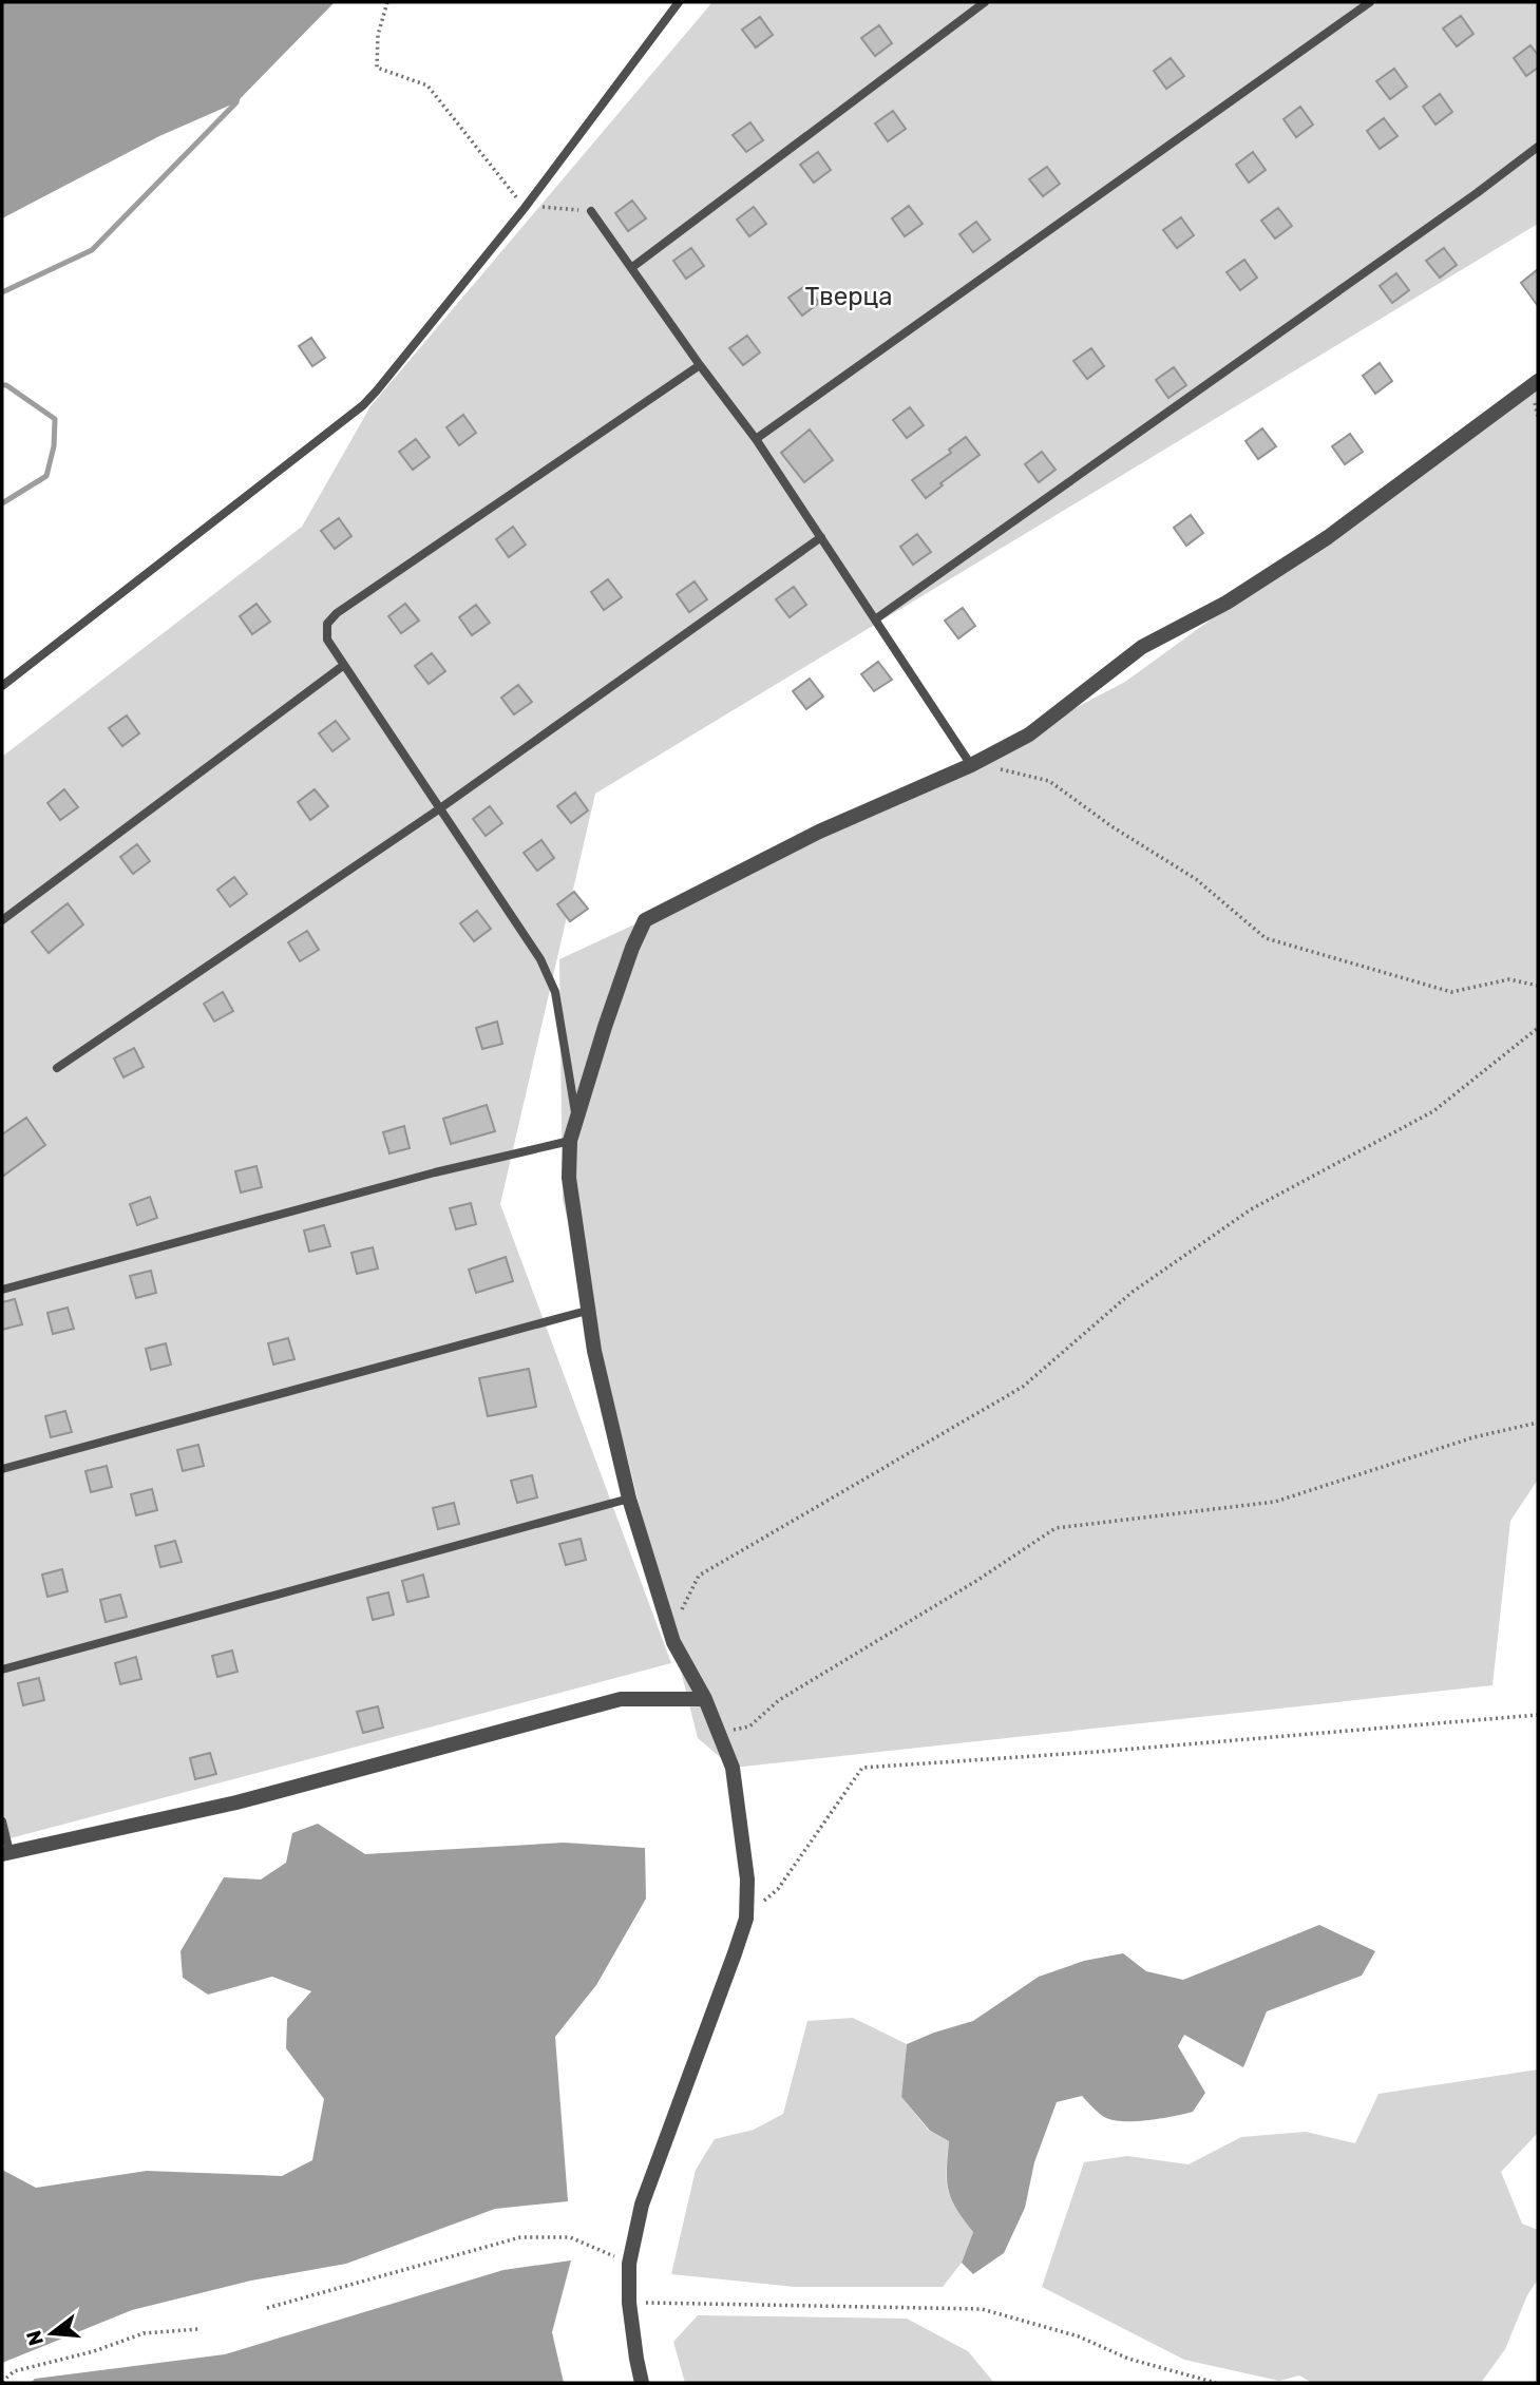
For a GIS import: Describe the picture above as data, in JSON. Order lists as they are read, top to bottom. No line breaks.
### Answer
{"parks":["Тверца"],"north":"left"}
